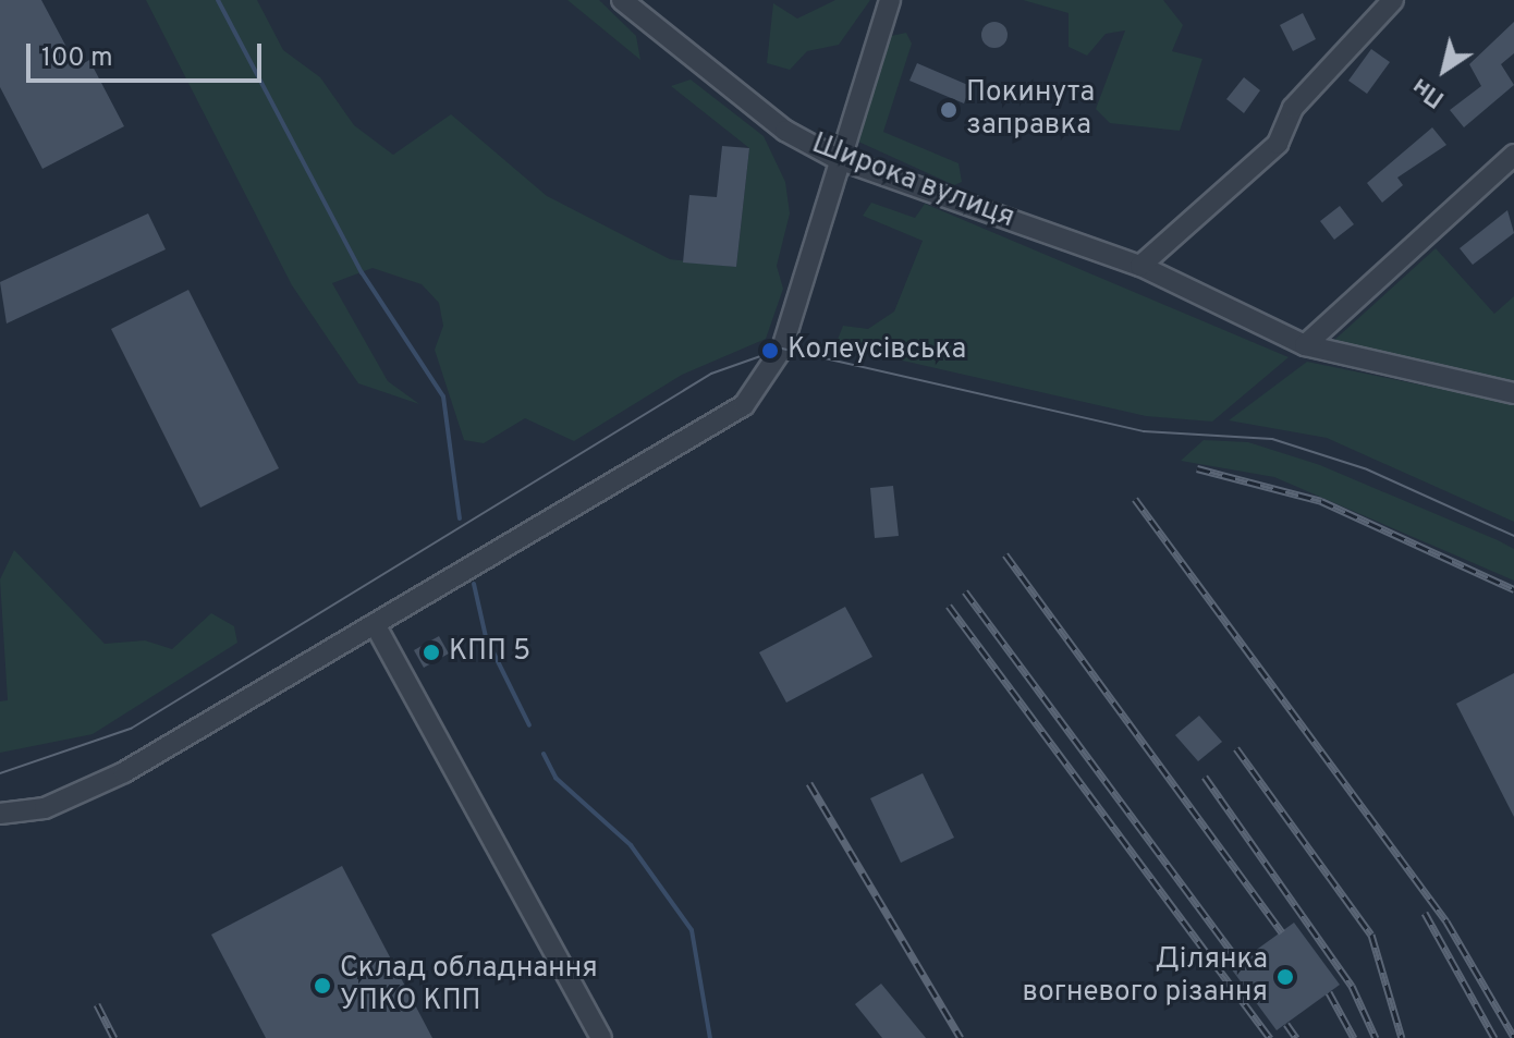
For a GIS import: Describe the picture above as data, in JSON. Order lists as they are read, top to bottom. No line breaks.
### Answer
{"streets":{"street":["Широка вулиця"]},"places":["Покинута заправка","Колеусівська","КПП 5","Ділянка вогневого різання","Склад обладнання УПКО КПП"],"scale_bar":"100 m","north":"bottom left"}
